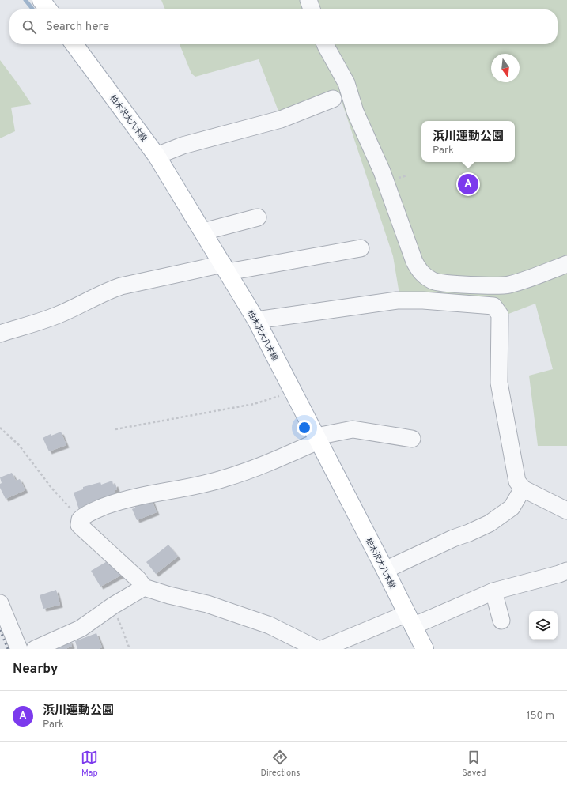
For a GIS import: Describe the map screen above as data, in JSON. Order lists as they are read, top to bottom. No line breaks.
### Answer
{"streets":{"main road":["柏木沢大八木線"]},"north":"bottom","page":{"search":"Search here","popup":["浜川運動公園","Park"],"pins":"A","heading":"Nearby","list":[{"mark":"A","name":"浜川運動公園","note":"Park","value":"150 m"}],"nav":["Map","Directions","Saved"]}}
